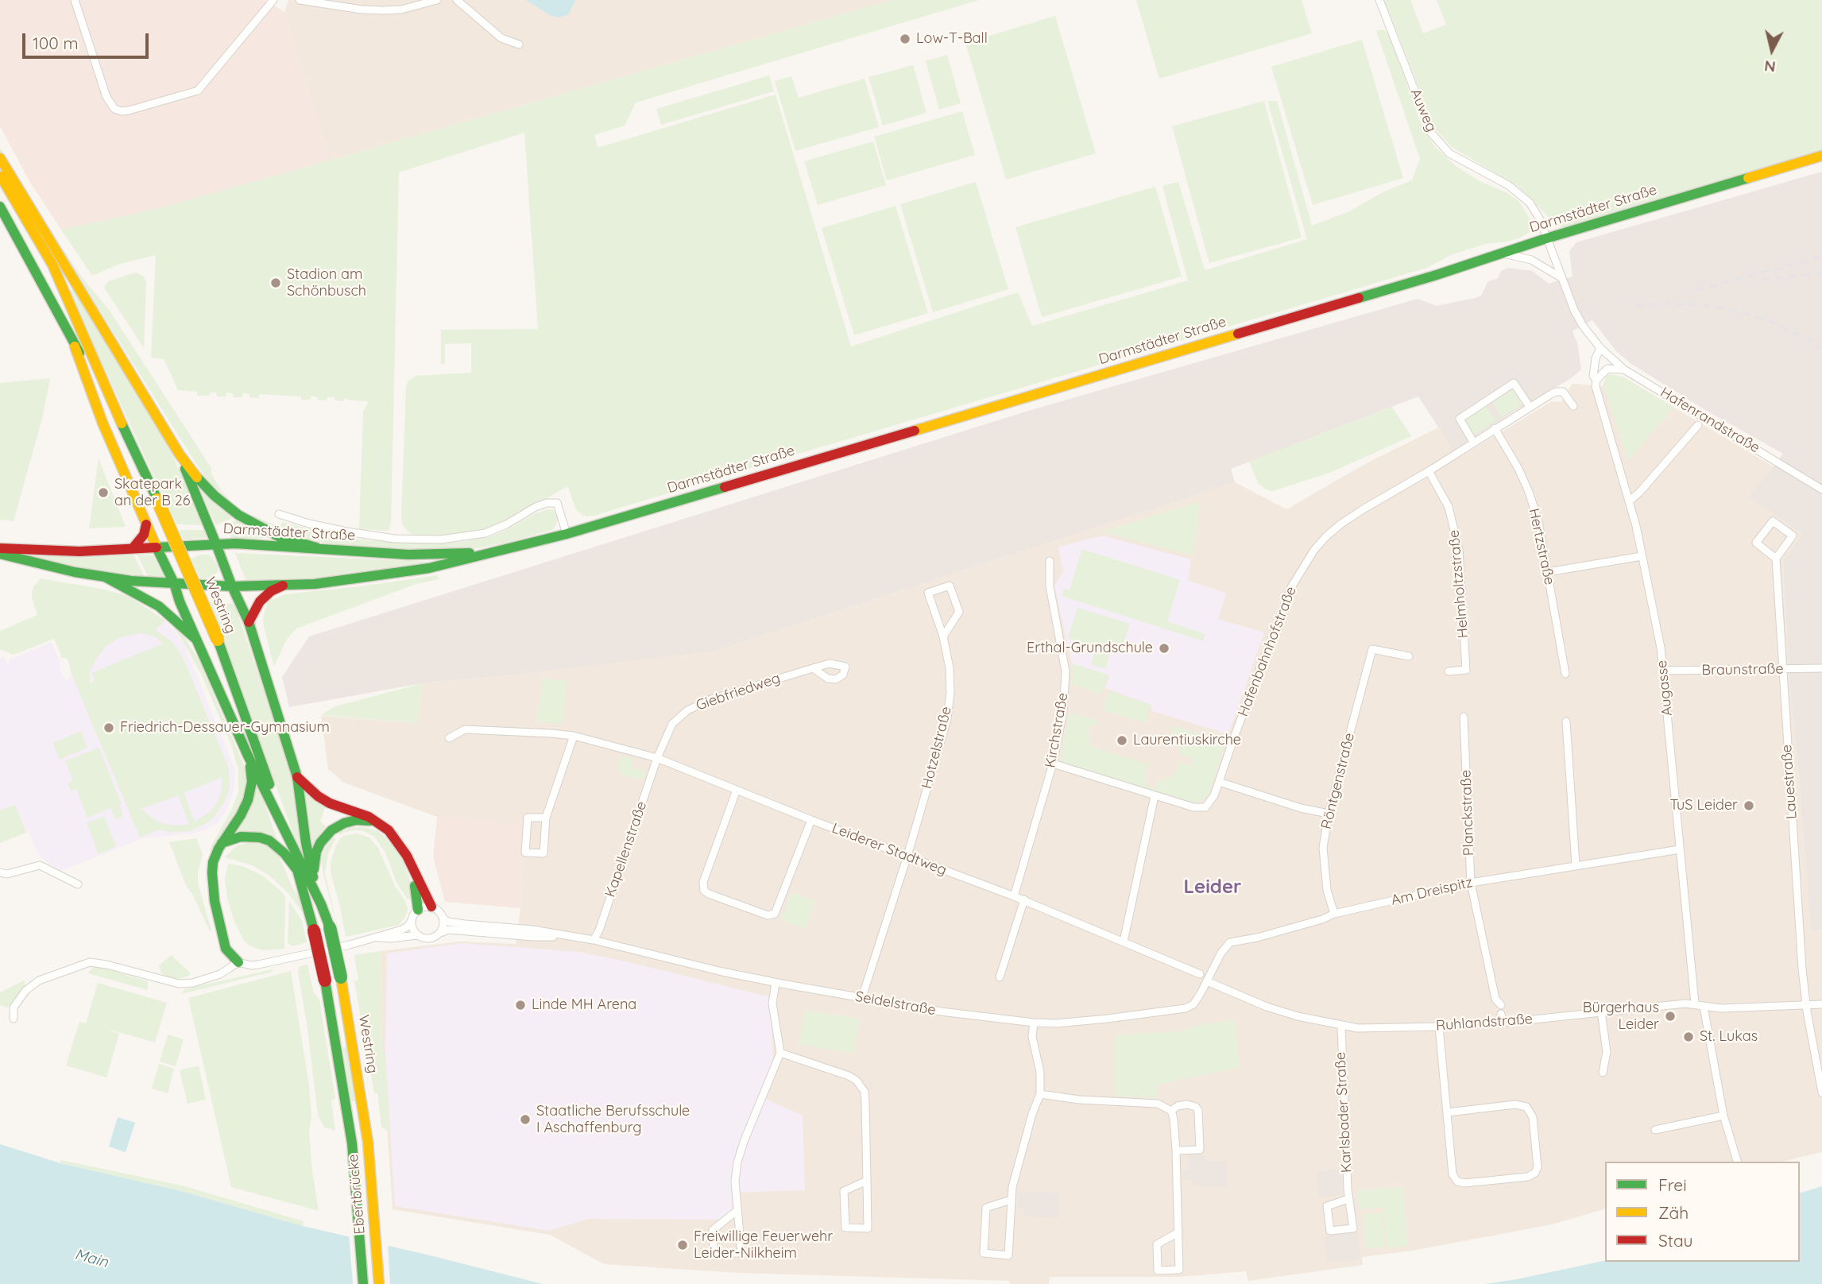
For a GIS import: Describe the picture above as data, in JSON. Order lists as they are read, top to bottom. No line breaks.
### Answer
{"streets":{"main road":["Darmstädter Straße","Westring","Ebertbrücke"],"street":["Auweg","Hafenrandstraße","Hertzstraße","Helmholtzstraße","Hafenbahnhofstraße","Braunstraße","Augasse","Giebfriedweg","Kirchstraße","Hotzelstraße","Röntgenstraße","Lauestraße","Planckstraße","Kapellenstraße","Leiderer Stadtweg","Am Dreispitz","Seidelstraße","Ruhlandstraße","Karlsbader Straße"]},"crossings":[["Auweg","Darmstädter Straße"],["Hafenrandstraße","Augasse"],["Hertzstraße","Hafenbahnhofstraße"],["Helmholtzstraße","Hafenbahnhofstraße"],["Westring","Ebertbrücke"],["Braunstraße","Augasse"],["Braunstraße","Lauestraße"],["Augasse","Am Dreispitz"],["Augasse","Ruhlandstraße"],["Giebfriedweg","Kapellenstraße"],["Giebfriedweg","Leiderer Stadtweg"],["Kirchstraße","Leiderer Stadtweg"],["Hotzelstraße","Leiderer Stadtweg"],["Hotzelstraße","Seidelstraße"],["Röntgenstraße","Am Dreispitz"],["Lauestraße","Ruhlandstraße"],["Planckstraße","Am Dreispitz"],["Kapellenstraße","Leiderer Stadtweg"],["Kapellenstraße","Seidelstraße"],["Am Dreispitz","Seidelstraße"],["Ruhlandstraße","Karlsbader Straße"]],"districts":["Leider"],"water":["Main"],"places":["Low-T-Ball","Stadion am Schönbusch","Skatepark an der B 26","Erthal-Grundschule","Friedrich-Dessauer-Gymnasium","Laurentiuskirche","TuS Leider","Linde MH Arena","Bürgerhaus Leider","St. Lukas","Staatliche Berufsschule I Aschaffenburg","Freiwillige Feuerwehr Leider-Nilkheim"],"legend":["Frei","Zäh","Stau"],"scale_bar":"100 m","north":"bottom"}
